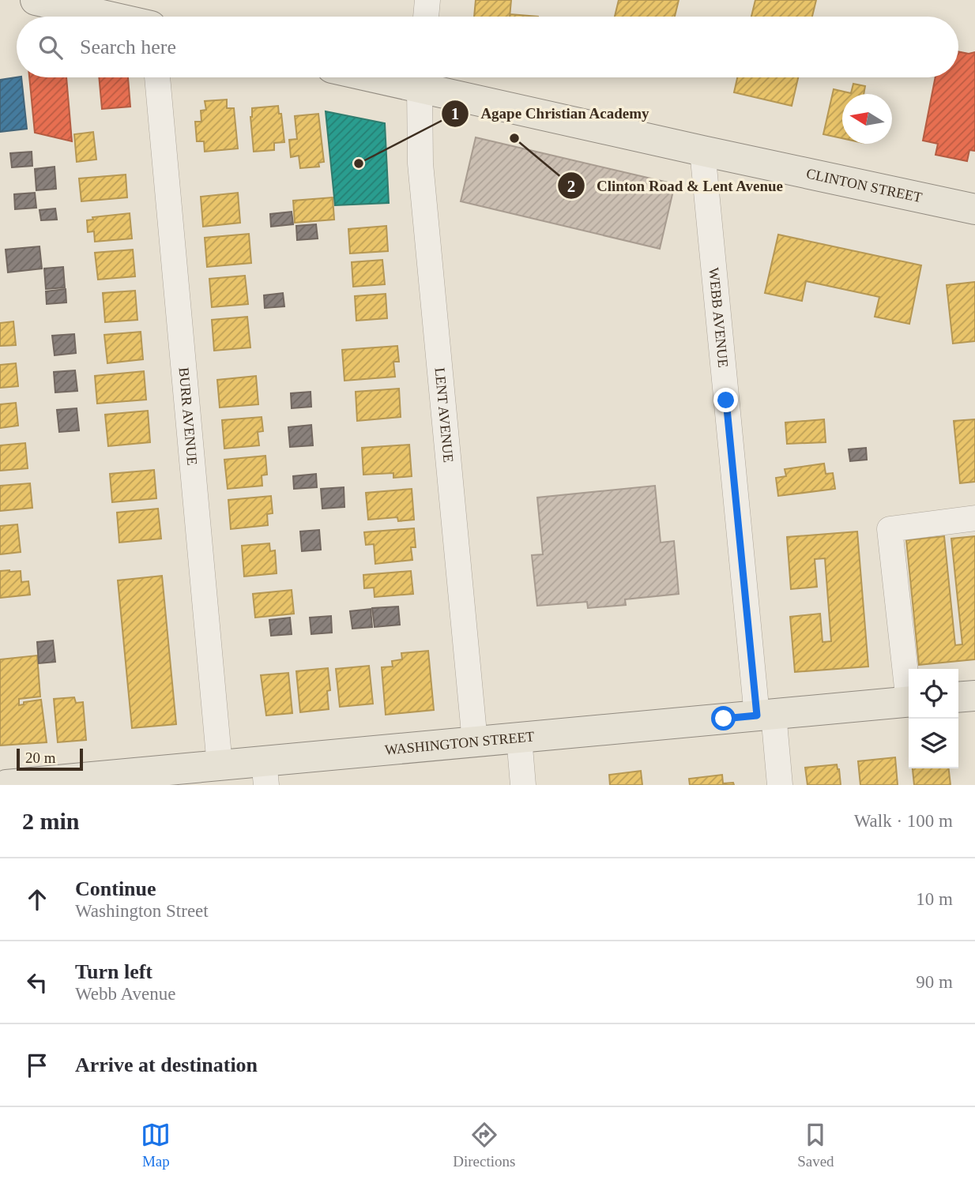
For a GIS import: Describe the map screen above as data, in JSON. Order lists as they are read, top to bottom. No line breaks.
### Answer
{"streets":{"main road":["CLINTON STREET","WASHINGTON STREET"],"street":["WEBB AVENUE","LENT AVENUE","BURR AVENUE"]},"crossings":[["CLINTON STREET","WEBB AVENUE"],["CLINTON STREET","LENT AVENUE"],["WEBB AVENUE","WASHINGTON STREET"],["LENT AVENUE","WASHINGTON STREET"],["BURR AVENUE","WASHINGTON STREET"]],"places":["Clinton Road & Lent Avenue","Agape Christian Academy"],"scale_bar":"20 m","north":"left","page":{"search":"Search here","scale":"20 m","heading":["2 min","Walk · 100 m"],"list":[["Continue","Washington Street","10 m"],["Turn left","Webb Avenue","90 m"],"Arrive at destination"],"nav":["Map","Directions","Saved"]}}
